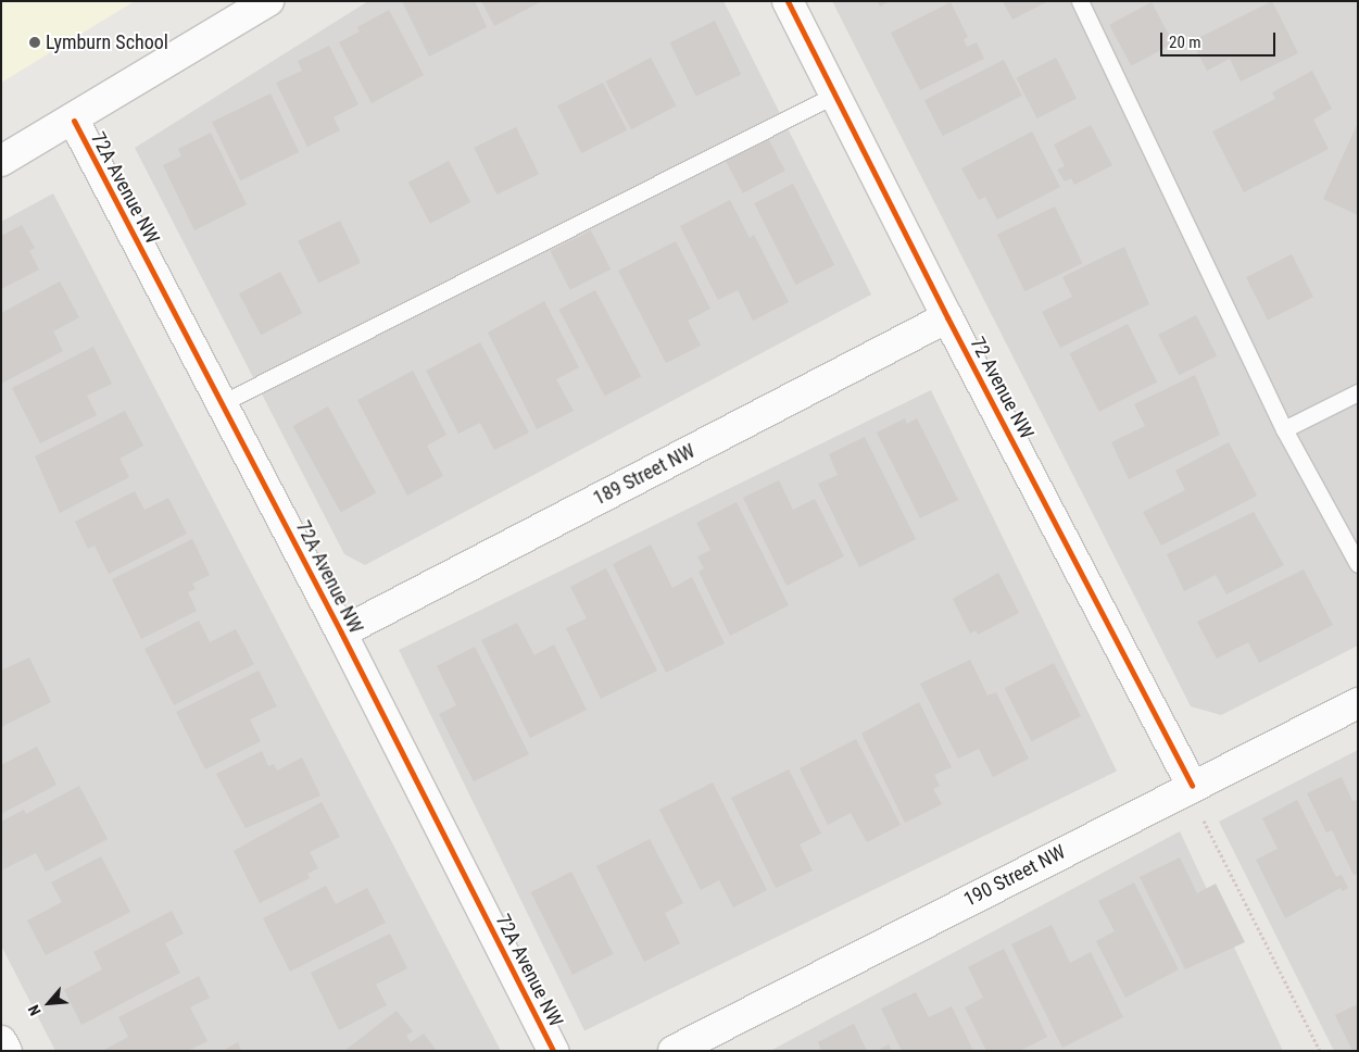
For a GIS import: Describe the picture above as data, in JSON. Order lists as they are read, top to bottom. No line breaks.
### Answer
{"streets":{"street":["72A Avenue NW","72 Avenue NW","189 Street NW","190 Street NW"]},"crossings":[["72A Avenue NW","189 Street NW"],["72 Avenue NW","189 Street NW"],["72 Avenue NW","190 Street NW"]],"places":["Lymburn School"],"scale_bar":"20 m","north":"bottom left"}
